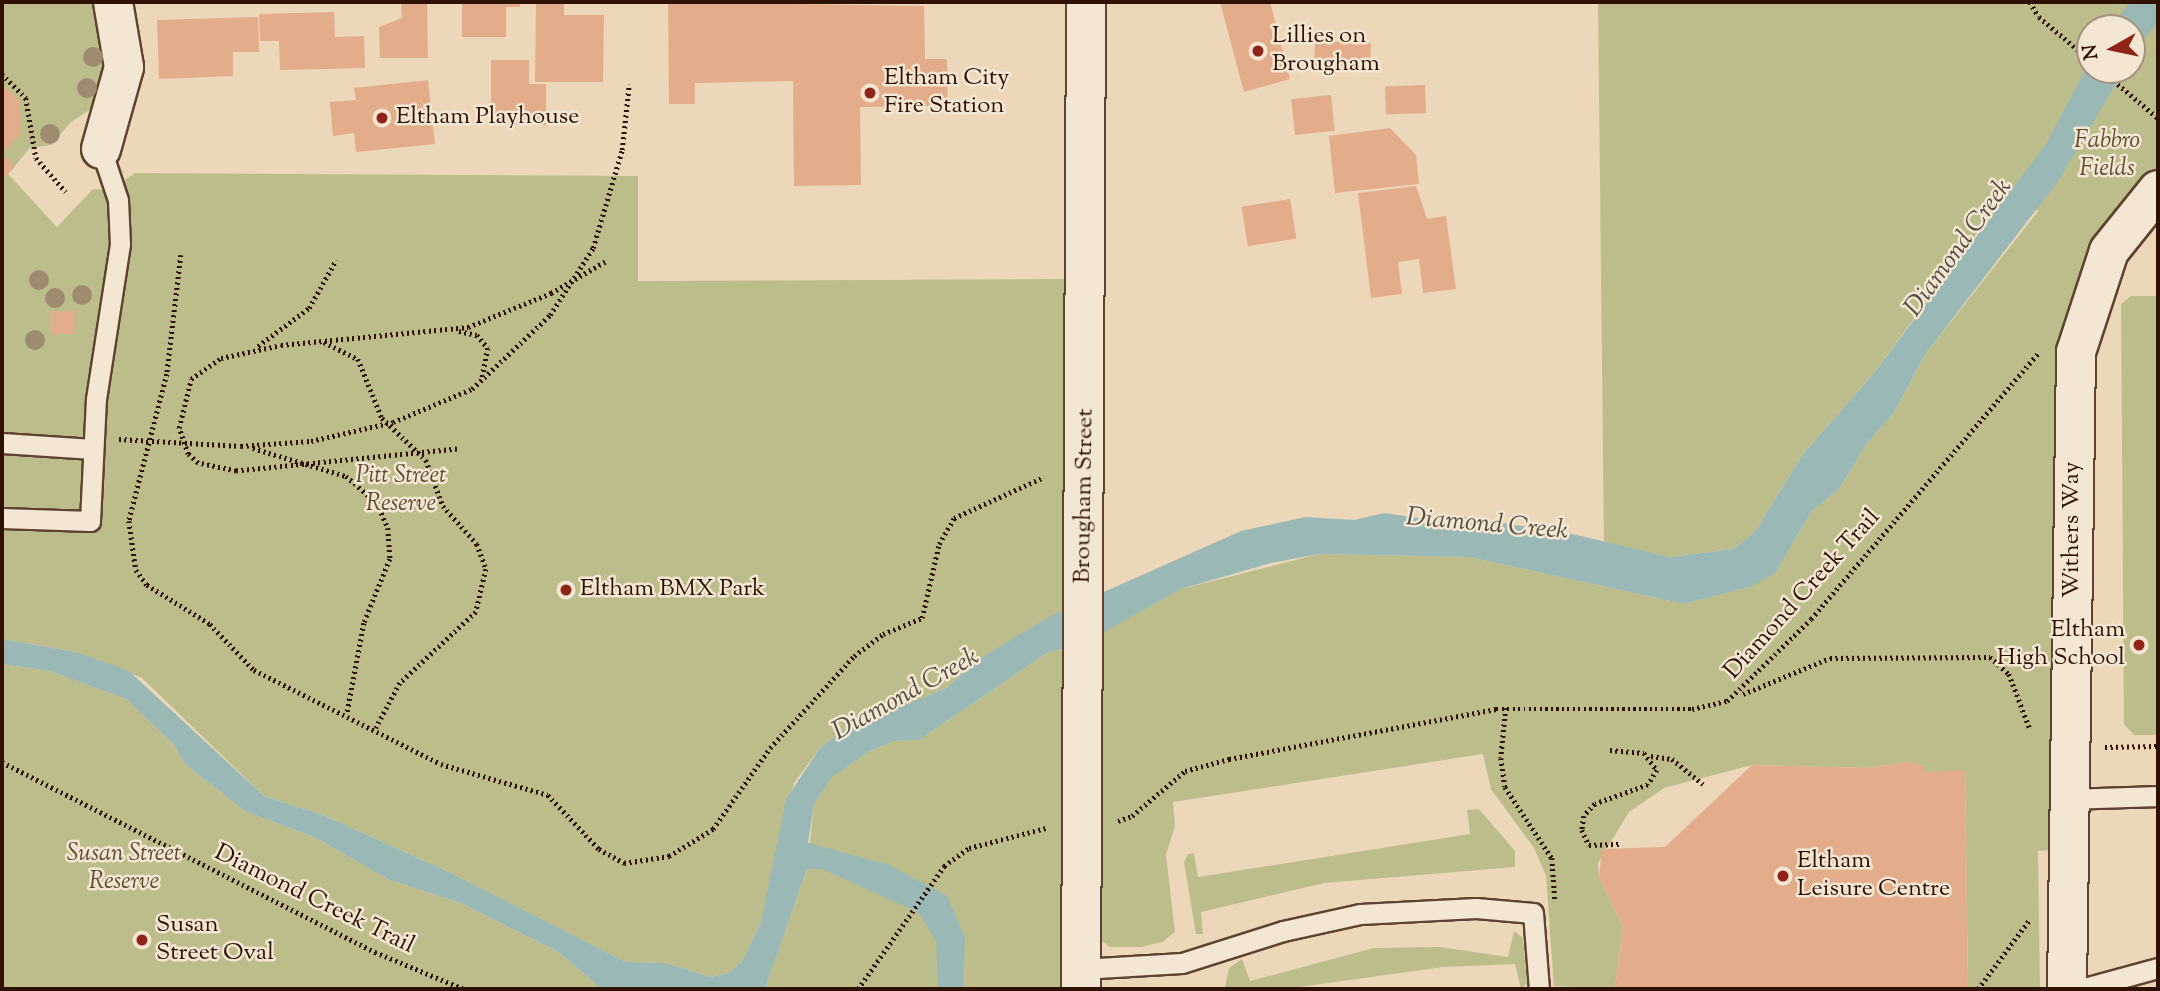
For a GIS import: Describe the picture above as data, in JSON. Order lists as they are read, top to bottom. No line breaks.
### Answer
{"streets":{"street":["Brougham Street","Withers Way"],"path":["Diamond Creek Trail"]},"water":["Diamond Creek"],"parks":["Fabbro Fields","Pitt Street Reserve","Susan Street Reserve"],"places":["Lillies on Brougham","Eltham City Fire Station","Eltham Playhouse","Eltham BMX Park","Eltham High School","Eltham Leisure Centre","Susan Street Oval"],"north":"left"}
